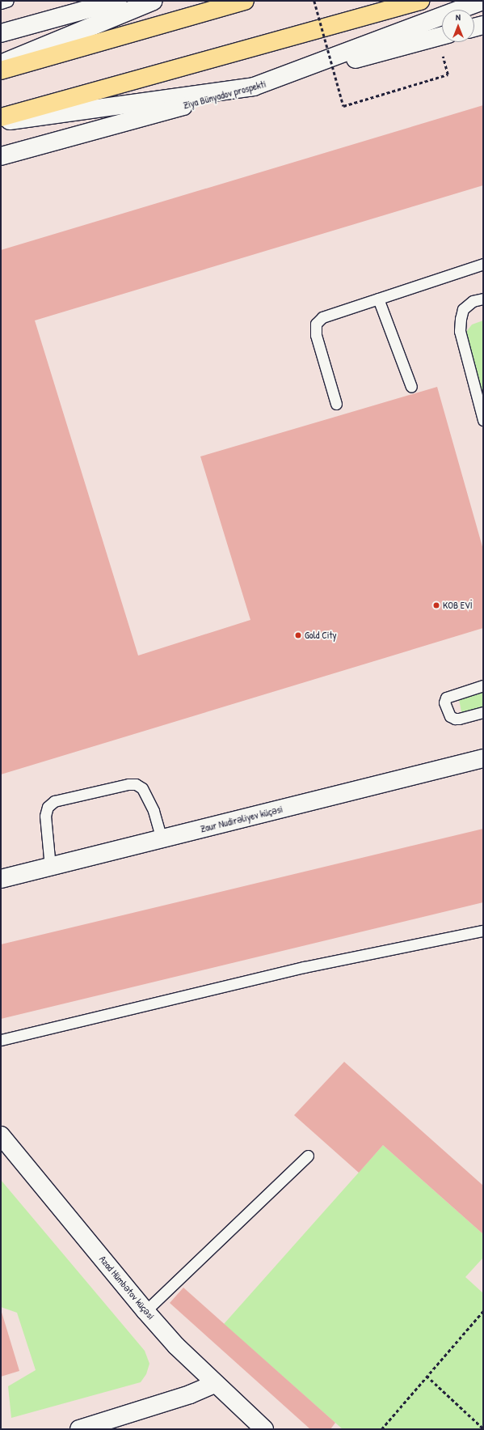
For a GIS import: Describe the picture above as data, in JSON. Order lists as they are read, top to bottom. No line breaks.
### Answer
{"streets":{"main road":["Ziya Bünyadov prospekti","Zaur Nudirəliyev küçəsi","Azad Hümbətov küçəsi"]},"places":["KOB EVİ","Gold City"],"north":"top"}
